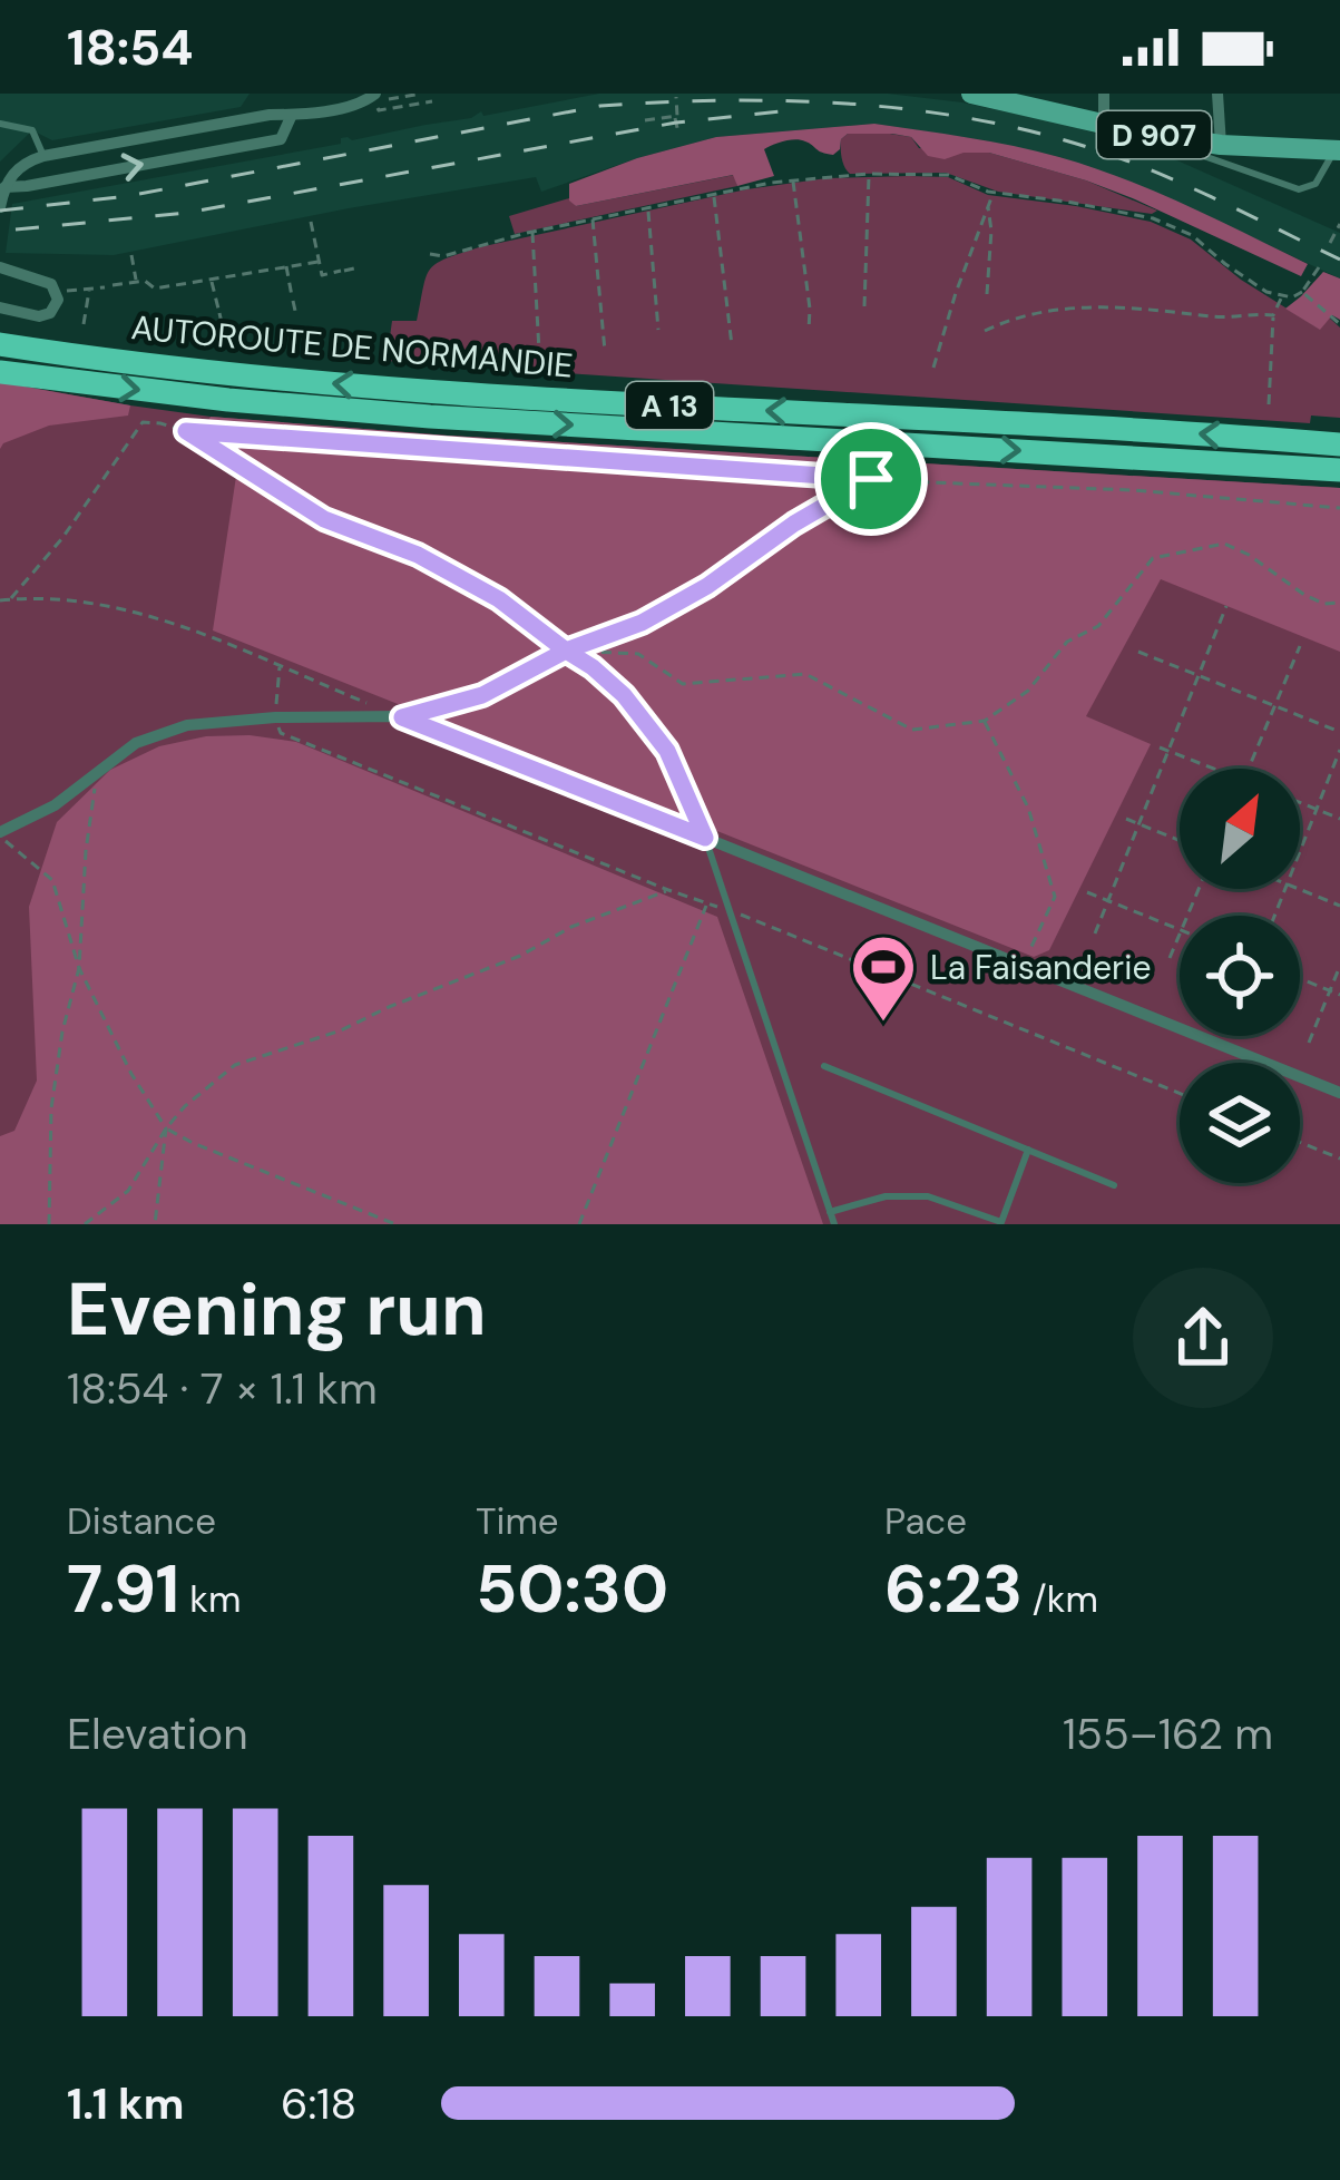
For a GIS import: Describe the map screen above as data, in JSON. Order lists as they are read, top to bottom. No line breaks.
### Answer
{"streets":{"highway":["AUTOROUTE DE NORMANDIE","A 13"],"main road":["D 907"]},"places":{"sports":["La Faisanderie"]},"north":"top right","page":{"status":"18:54","heading":["Evening run","18:54 · 7 × 1.1 km"],"stats":[["Distance","7.91 km"],["Time","50:30"],["Pace","6:23 /km"]],"chart":["Elevation","155–162 m"],"list":[{"name":"1.1 km","note":"6:18"}]}}
